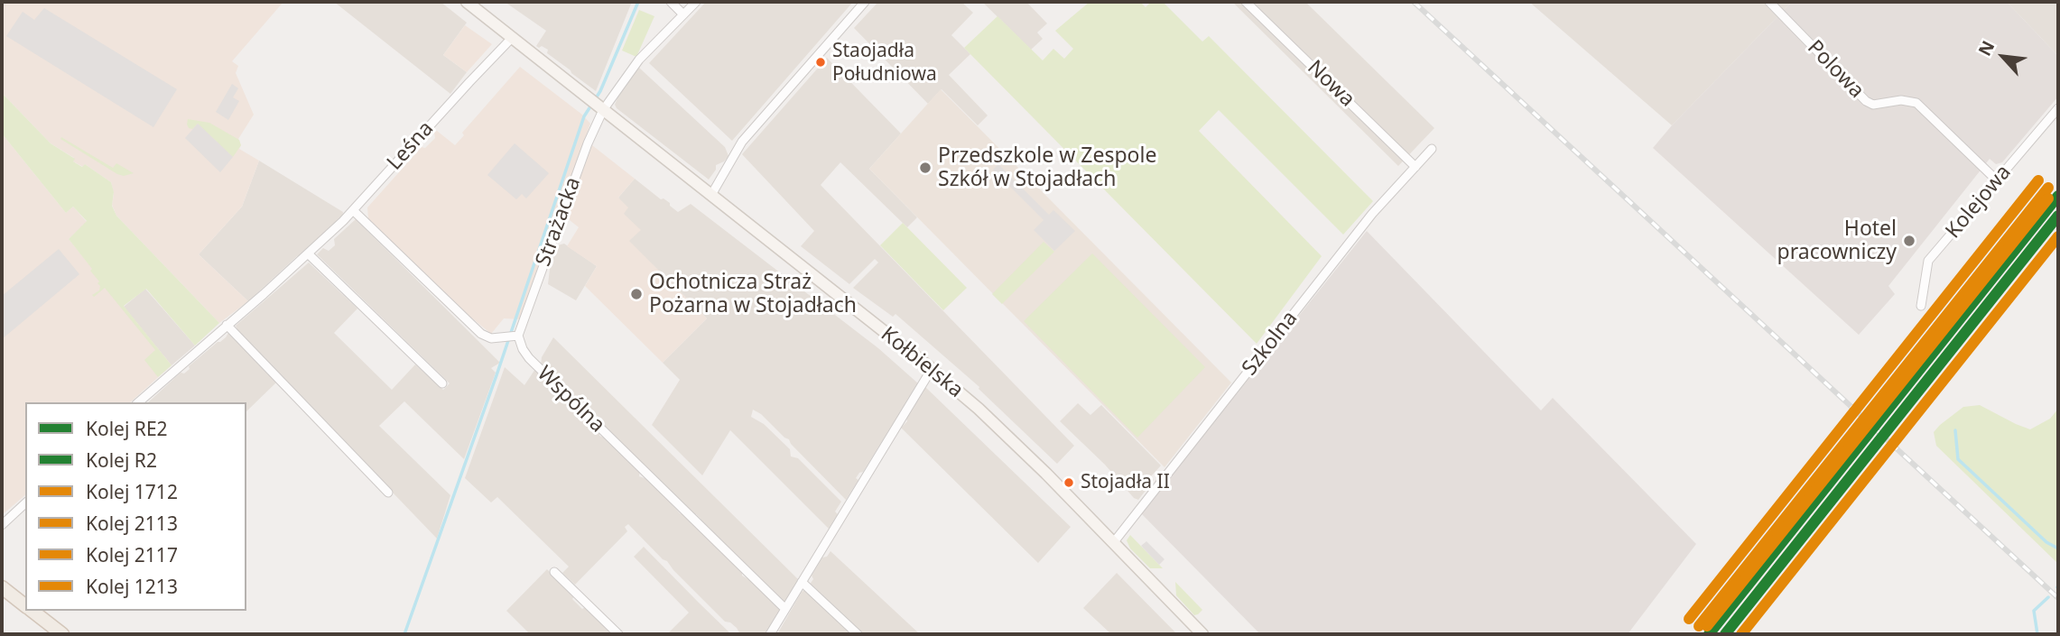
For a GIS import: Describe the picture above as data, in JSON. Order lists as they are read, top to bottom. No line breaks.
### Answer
{"streets":{"street":["Polowa","Nowa","Leśna","Kolejowa","Strażacka","Szkolna","Kołbielska","Wspólna"]},"crossings":[["Polowa","Kolejowa"],["Nowa","Szkolna"],["Leśna","Kołbielska"],["Strażacka","Kołbielska"],["Strażacka","Wspólna"],["Szkolna","Kołbielska"]],"places":["Staojadła Południowa","Przedszkole w Zespole Szkół w Stojadłach","Hotel pracowniczy","Ochotnicza Straż Pożarna w Stojadłach","Stojadła II"],"lines":["rail line 2117","rail line 1712","rail line RE2","rail line 1213","rail line R2","rail line 2113"],"legend":["Kolej RE2","Kolej R2","Kolej 1712","Kolej 2113","Kolej 2117","Kolej 1213"],"north":"top left"}
